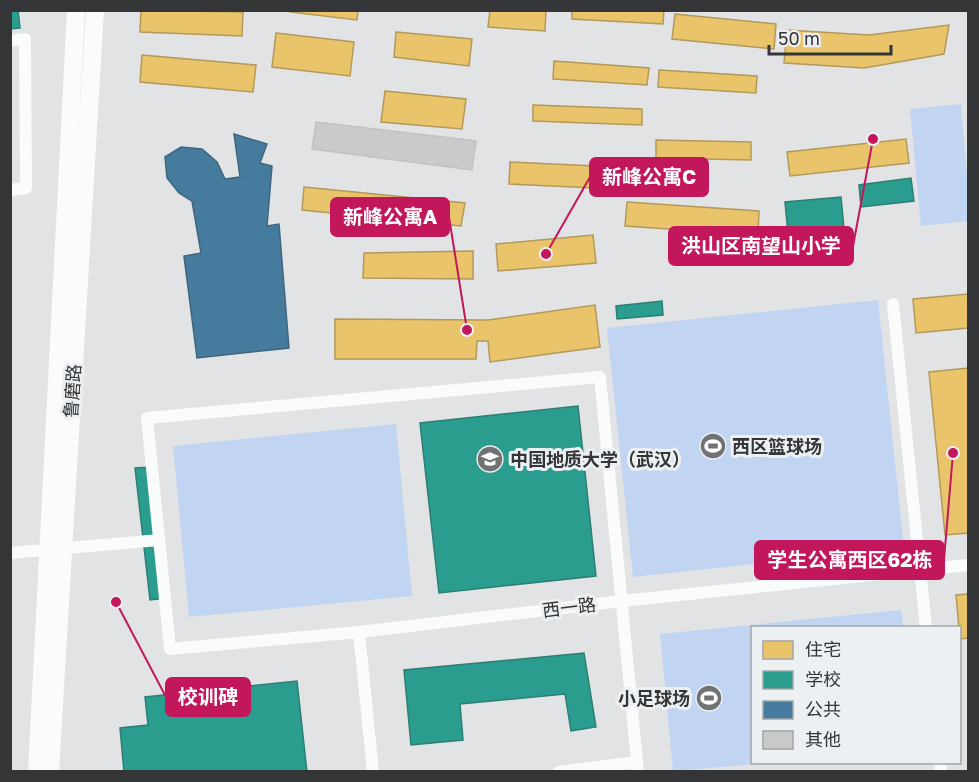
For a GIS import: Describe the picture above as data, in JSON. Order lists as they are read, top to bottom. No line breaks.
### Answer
{"streets":{"main road":["鲁磨路"],"street":["西一路"]},"places":{"other":["洪山区南望山小学","新峰公寓C","新峰公寓A","学生公寓西区62栋","校训碑"],"sports":["西区篮球场","小足球场"],"school or university":["中国地质大学（武汉）"]},"legend":["住宅","学校","公共","其他"],"scale_bar":"50 m"}
